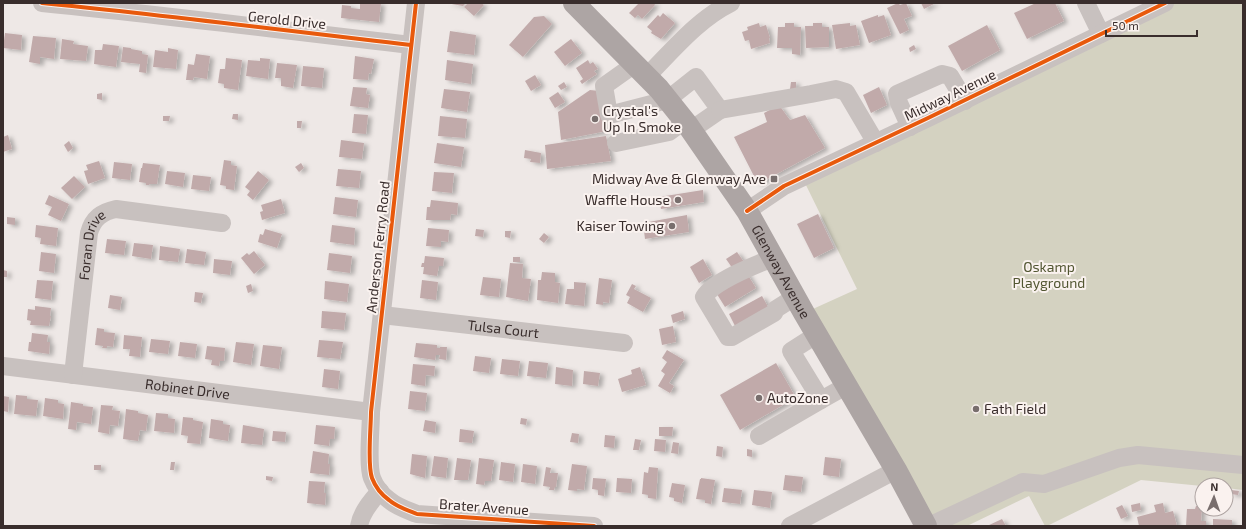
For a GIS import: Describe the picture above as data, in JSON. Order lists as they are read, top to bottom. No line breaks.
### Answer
{"streets":{"main road":["Glenway Avenue"],"street":["Gerold Drive","Midway Avenue","Anderson Ferry Road","Foran Drive","Tulsa Court","Robinet Drive","Brater Avenue"]},"crossings":[["Gerold Drive","Anderson Ferry Road"],["Midway Avenue","Glenway Avenue"],["Anderson Ferry Road","Tulsa Court"],["Anderson Ferry Road","Robinet Drive"],["Anderson Ferry Road","Brater Avenue"],["Foran Drive","Robinet Drive"]],"parks":["Oskamp Playground"],"places":{"other":["Crystal's Up In Smoke","Waffle House","Kaiser Towing","AutoZone","Fath Field"],"transit":["Midway Ave & Glenway Ave"]},"scale_bar":"50 m","north":"top"}
